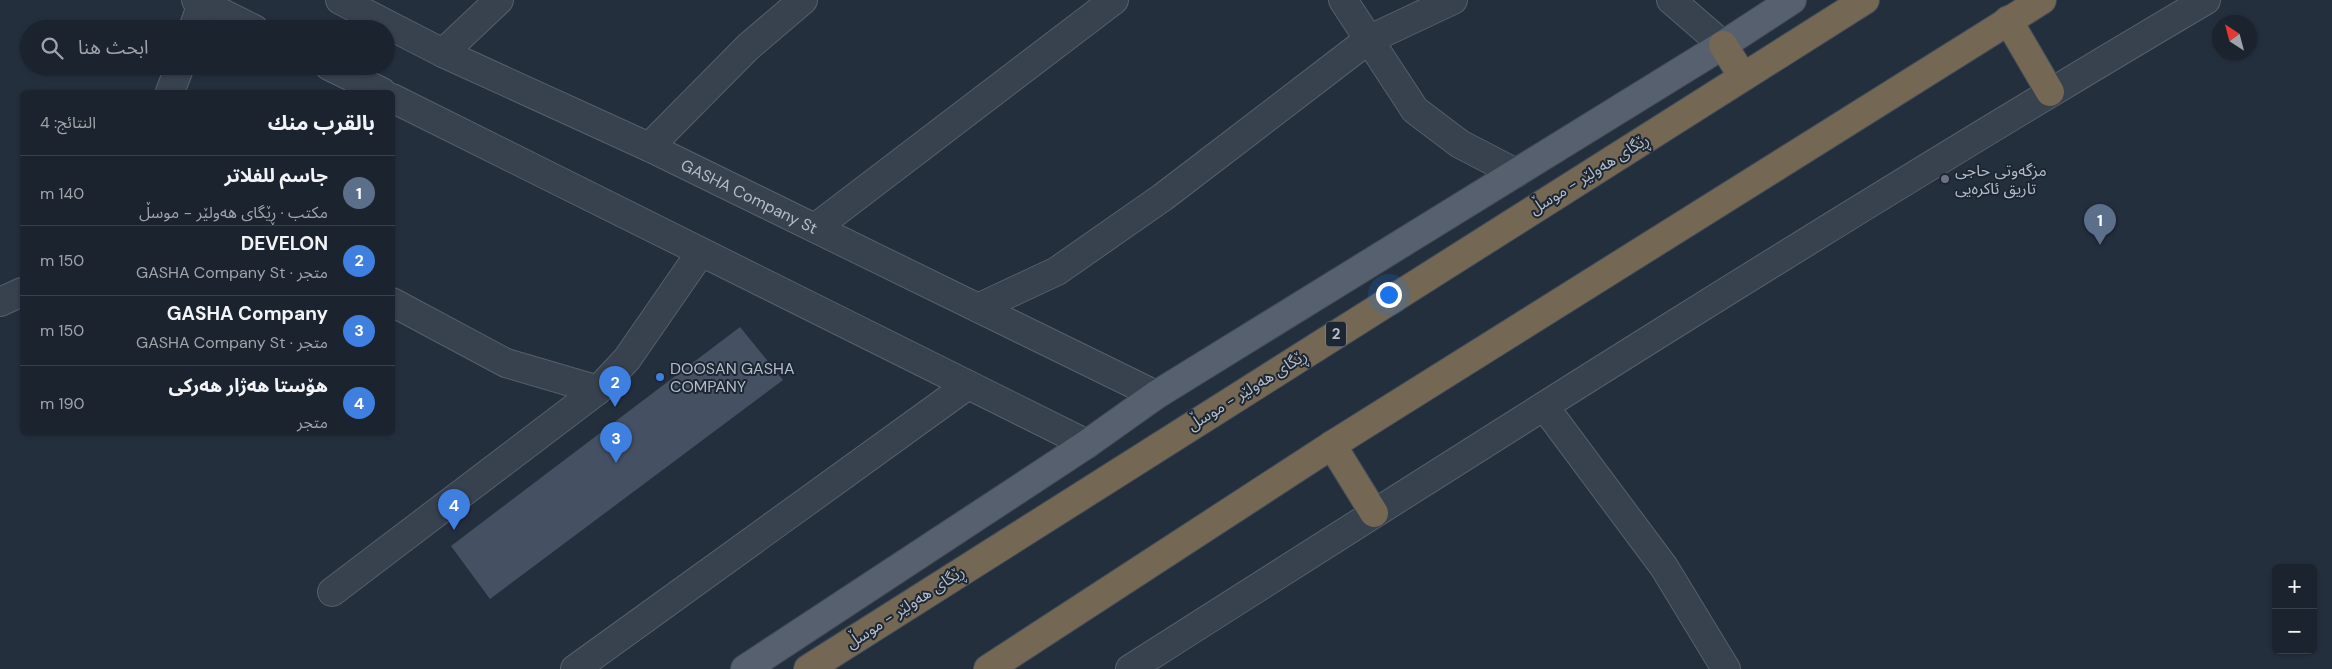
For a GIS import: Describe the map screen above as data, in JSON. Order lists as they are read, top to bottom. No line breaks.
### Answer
{"streets":{"highway":["ڕێگای هەولێر - موسڵ","2"],"street":["GASHA Company St"]},"places":["مزگەوتی حاجی تاریق ئاکرەیی","DOOSAN GASHA COMPANY"],"north":"top left","page":{"search":"ابحث هنا","heading":["بالقرب منك","النتائج: 4"],"list":[{"mark":"1","name":"جاسم للفلاتر","note":"مكتب · ڕێگای هەولێر - موسڵ","value":"140 m"},{"mark":"2","name":"DEVELON","note":"متجر · GASHA Company St","value":"150 m"},{"mark":"3","name":"GASHA Company","note":"متجر · GASHA Company St","value":"150 m"},{"mark":"4","name":"هۆستا هەژار هەرکی","note":"متجر","value":"190 m"}],"pins":["1","2","3","4"],"map_buttons":["+","−"]}}
